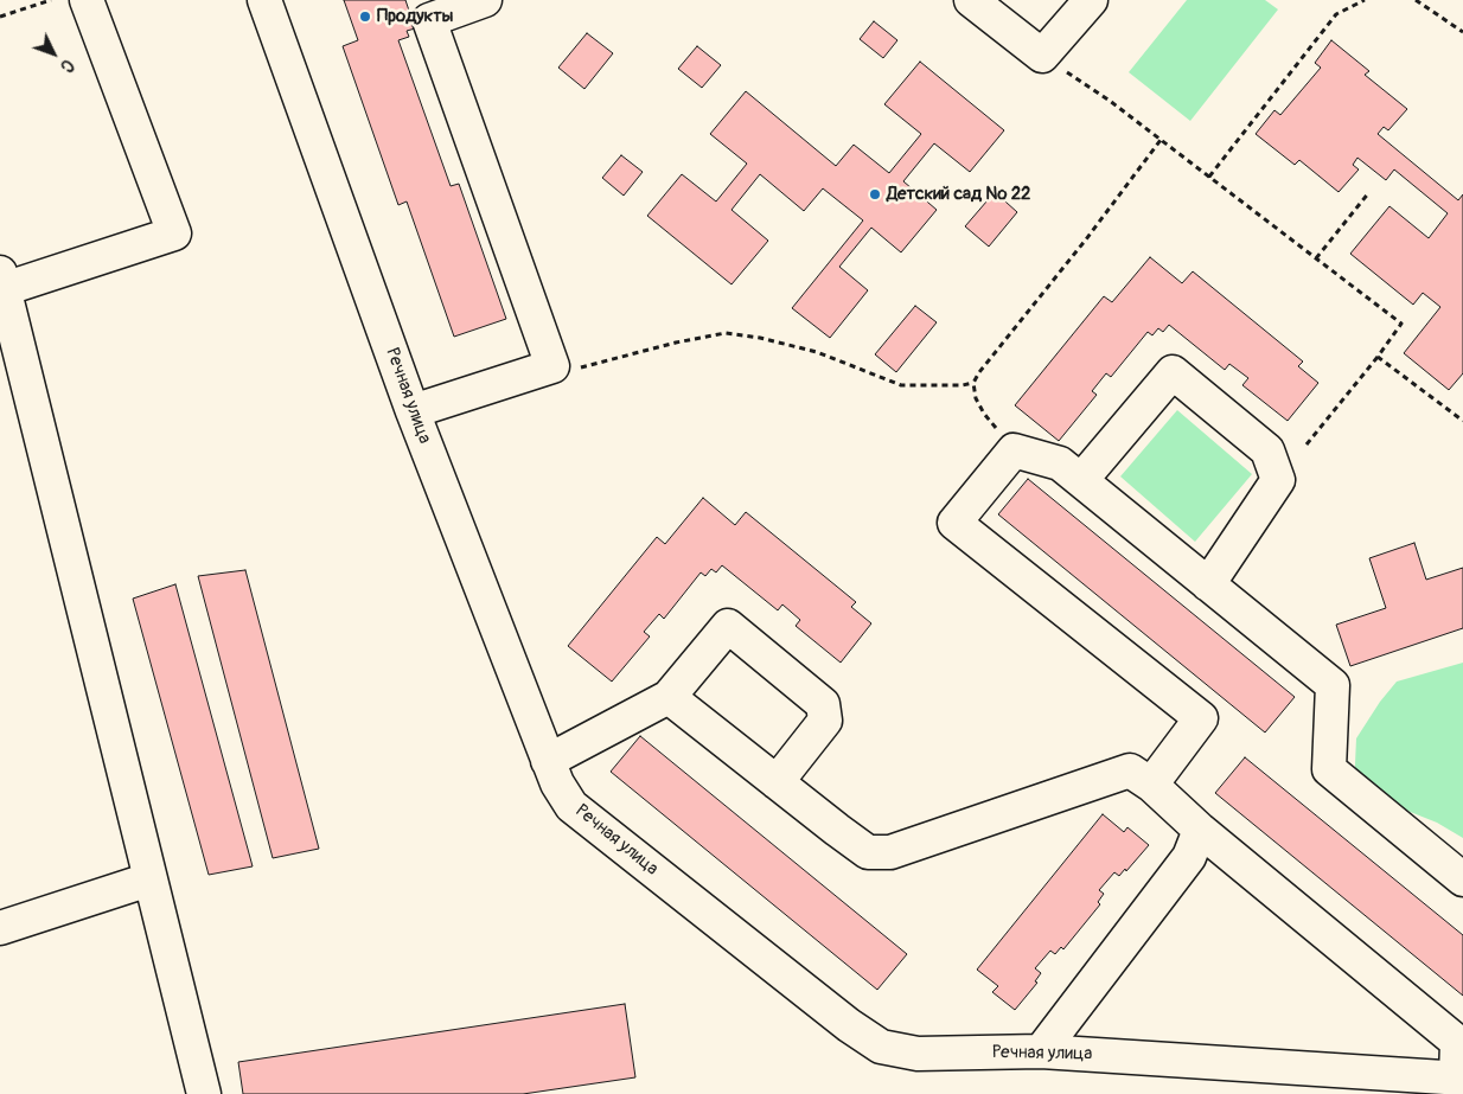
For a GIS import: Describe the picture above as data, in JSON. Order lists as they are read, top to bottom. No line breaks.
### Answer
{"streets":{"street":["Речная улица"]},"places":["Продукты","Детский сад № 22"],"north":"bottom right"}
